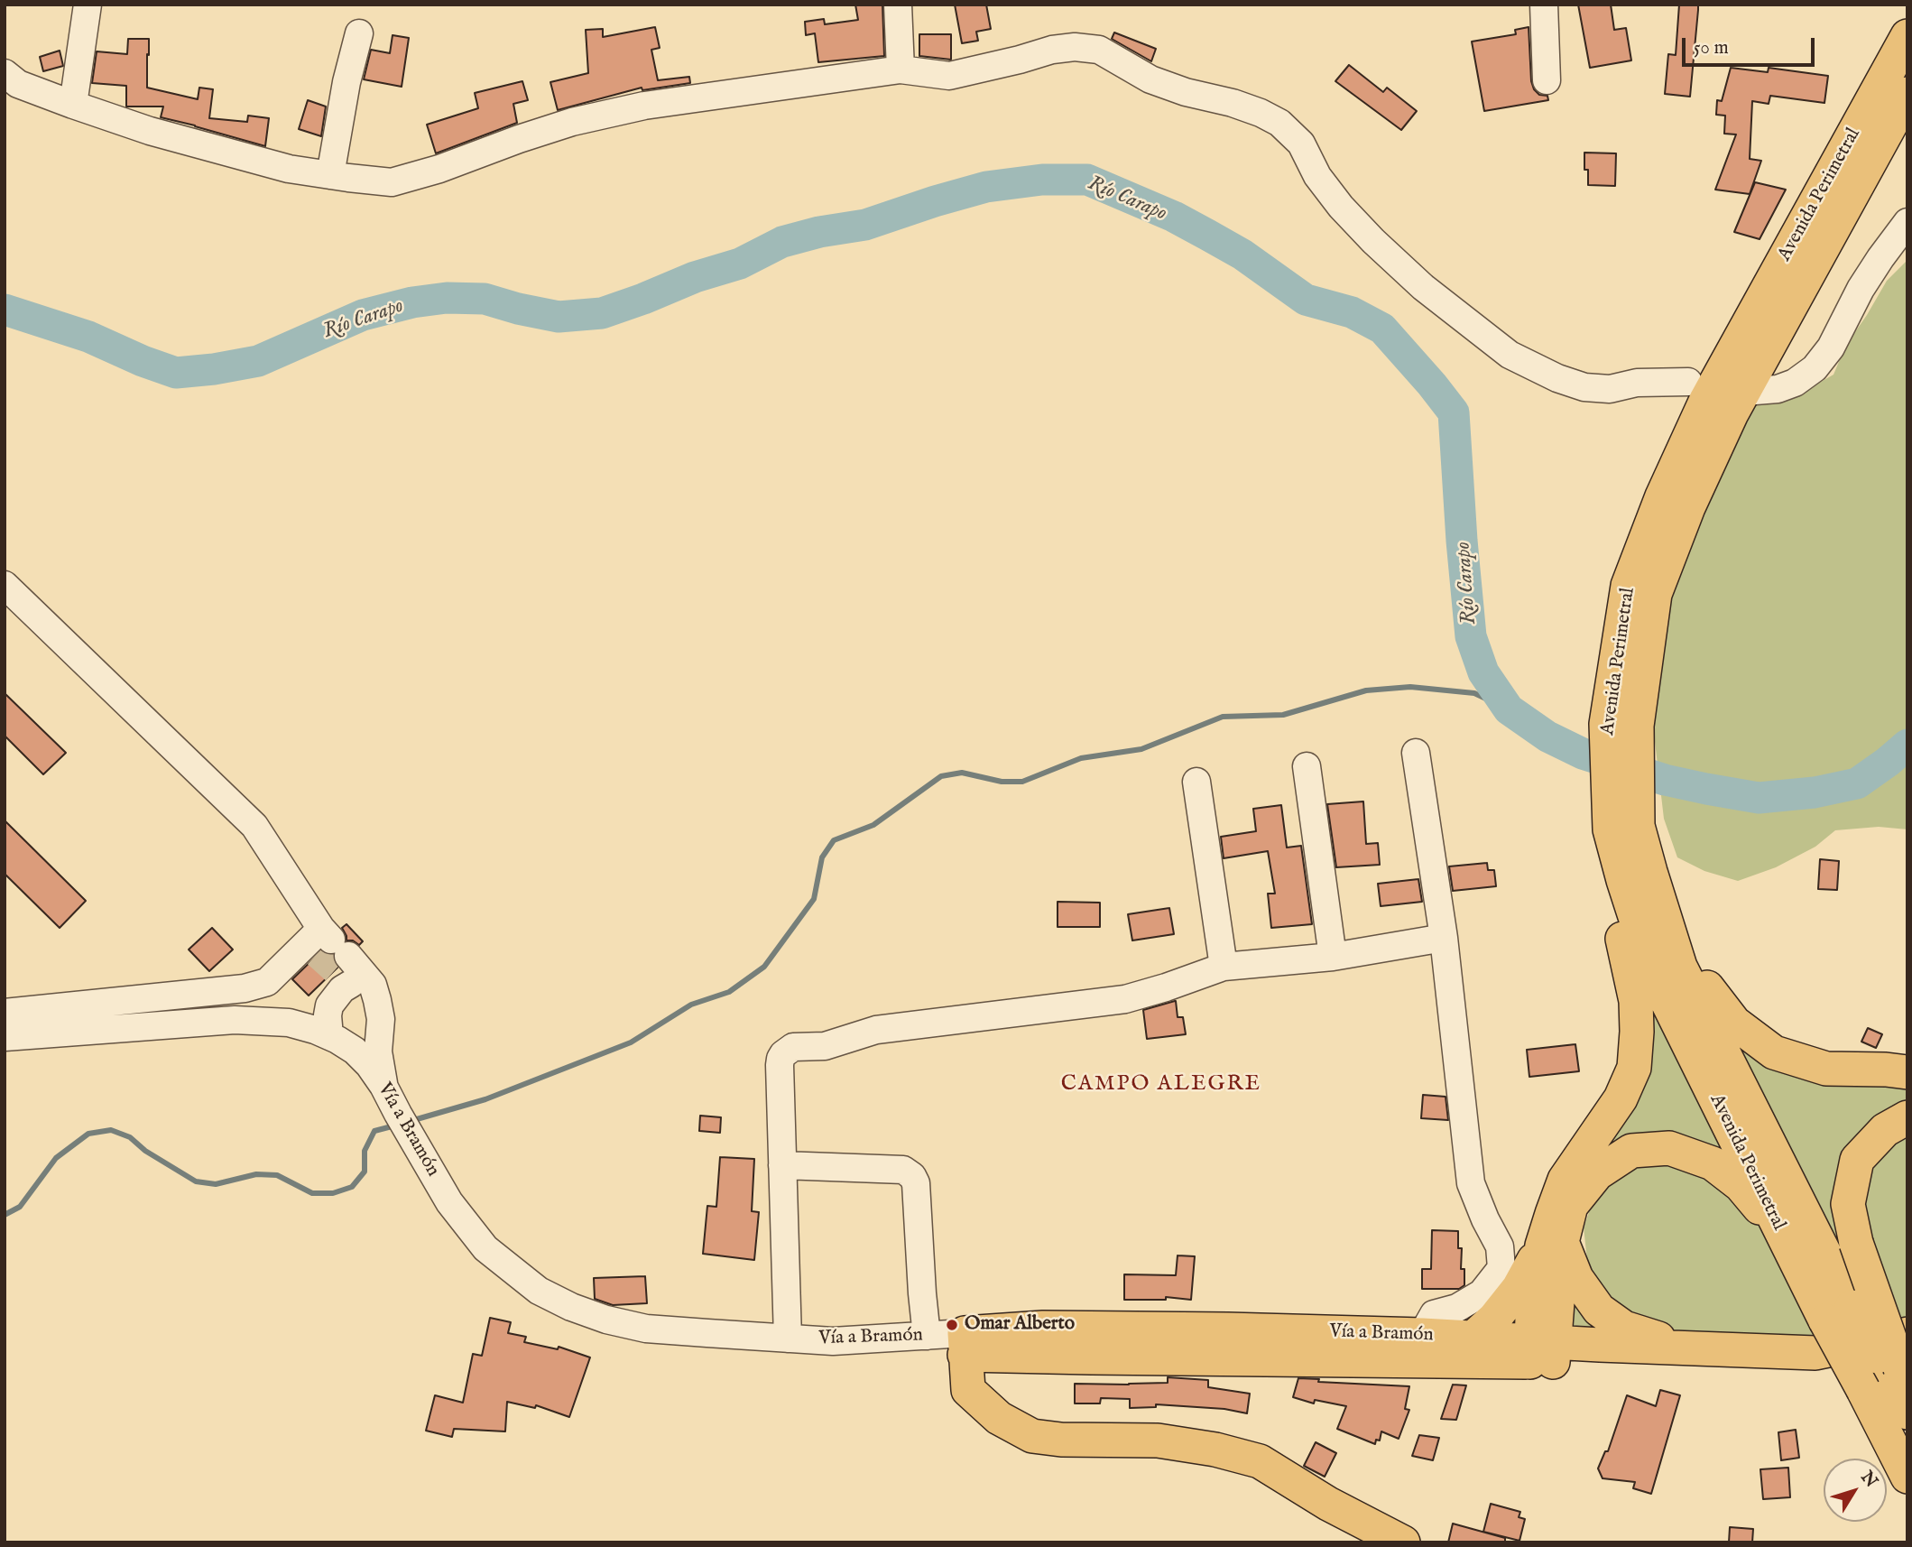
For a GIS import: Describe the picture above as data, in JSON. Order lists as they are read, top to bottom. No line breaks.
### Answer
{"streets":{"main road":["Avenida Perimetral","Vía a Bramón"]},"crossings":[["Avenida Perimetral","Vía a Bramón"]],"districts":["CAMPO ALEGRE"],"water":["Río Carapo"],"places":["Omar Alberto"],"scale_bar":"50 m","north":"top right"}
